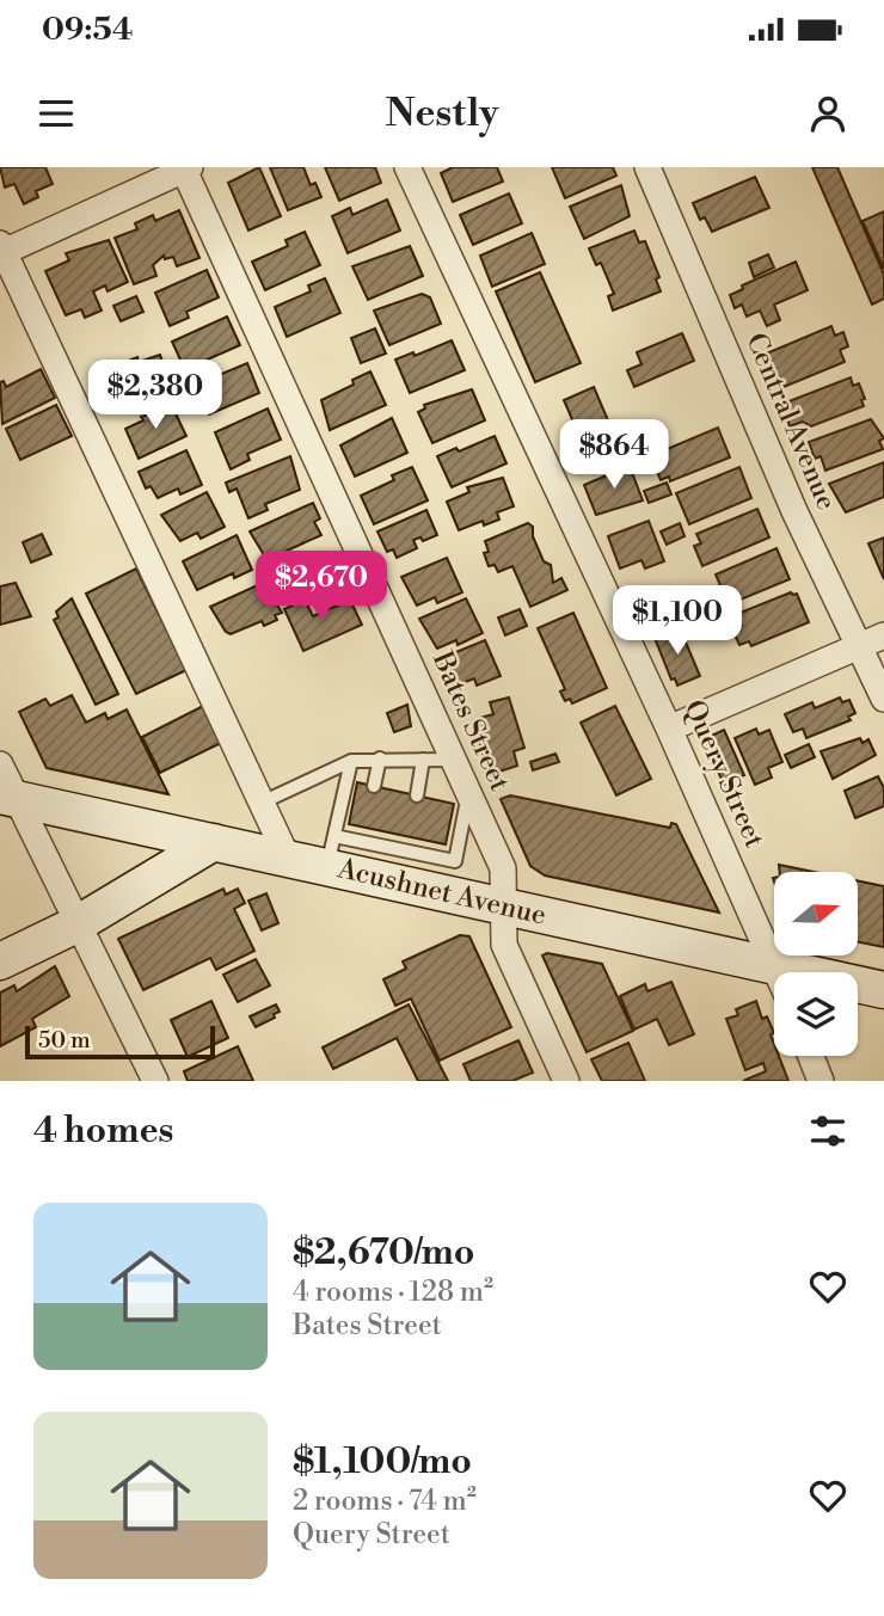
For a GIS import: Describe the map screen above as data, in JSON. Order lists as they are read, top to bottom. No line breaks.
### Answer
{"streets":{"main road":["Acushnet Avenue"],"street":["Central Avenue","Bates Street","Query Street"]},"crossings":[["Bates Street","Acushnet Avenue"],["Query Street","Acushnet Avenue"]],"scale_bar":"50 m","north":"right","page":{"status":"09:54","header":"Nestly","price":["$2,380","$864","$2,670","$1,100"],"scale":"50 m","heading":"4 homes","list":[{"name":"$2,670/mo","note":"4 rooms · 128 m² · Bates Street"},{"name":"$1,100/mo","note":"2 rooms · 74 m² · Query Street"}]}}
